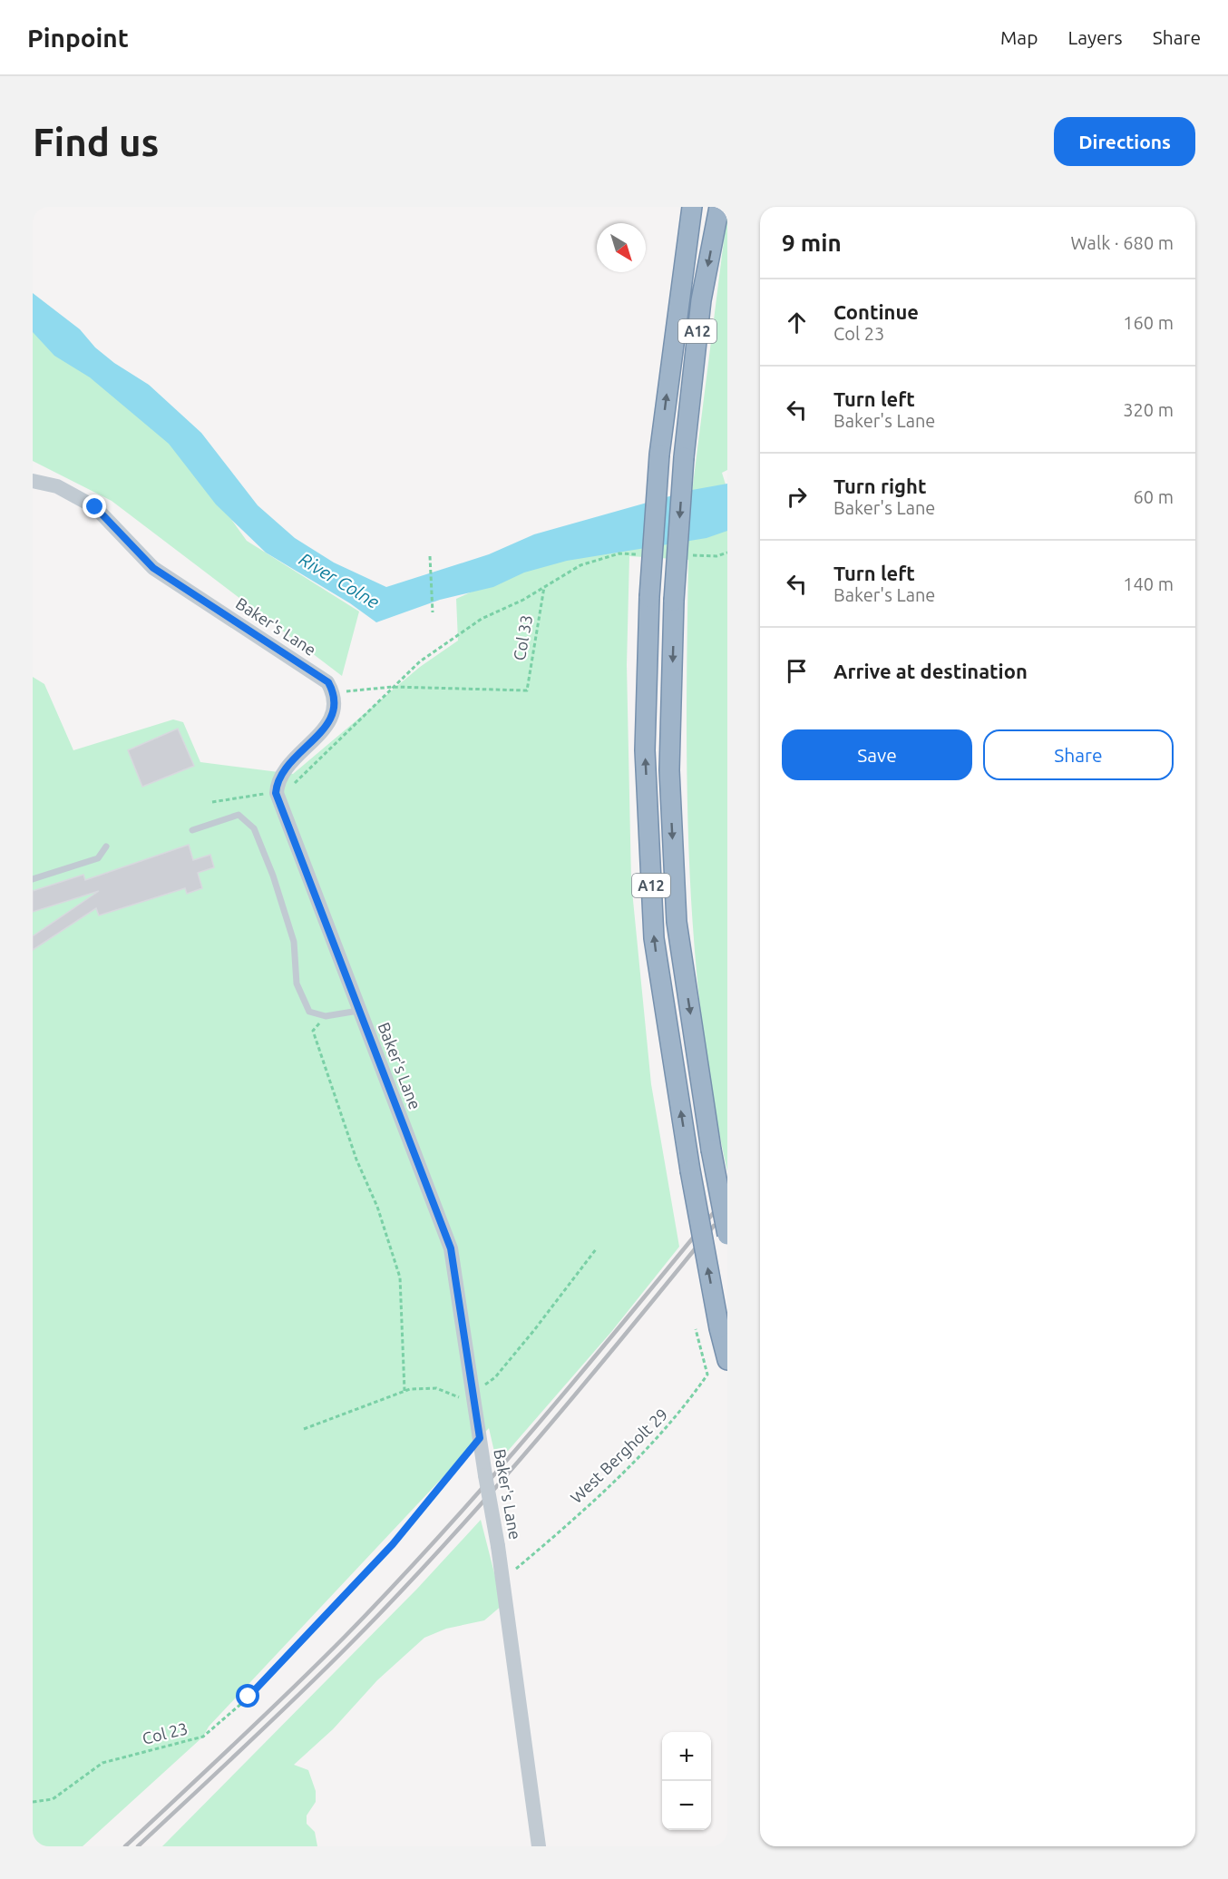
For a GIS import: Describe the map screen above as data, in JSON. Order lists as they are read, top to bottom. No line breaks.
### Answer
{"streets":{"highway":["A12"],"street":["Baker's Lane"],"path":["Col 33","West Bergholt 29","Col 23"]},"crossings":[["Baker's Lane","Col 33"],["Baker's Lane","West Bergholt 29"],["Baker's Lane","Col 23"]],"water":["River Colne"],"north":"bottom right","page":{"header":"Pinpoint","nav":["Map","Layers","Share"],"buttons":["Directions",["Save","Share"]],"title":"Find us","heading":["9 min","Walk · 680 m"],"list":[["Continue","Col 23","160 m"],["Turn left","Baker's Lane","320 m"],["Turn right","Baker's Lane","60 m"],["Turn left","Baker's Lane","140 m"],"Arrive at destination"],"map_buttons":["+","−"]}}
